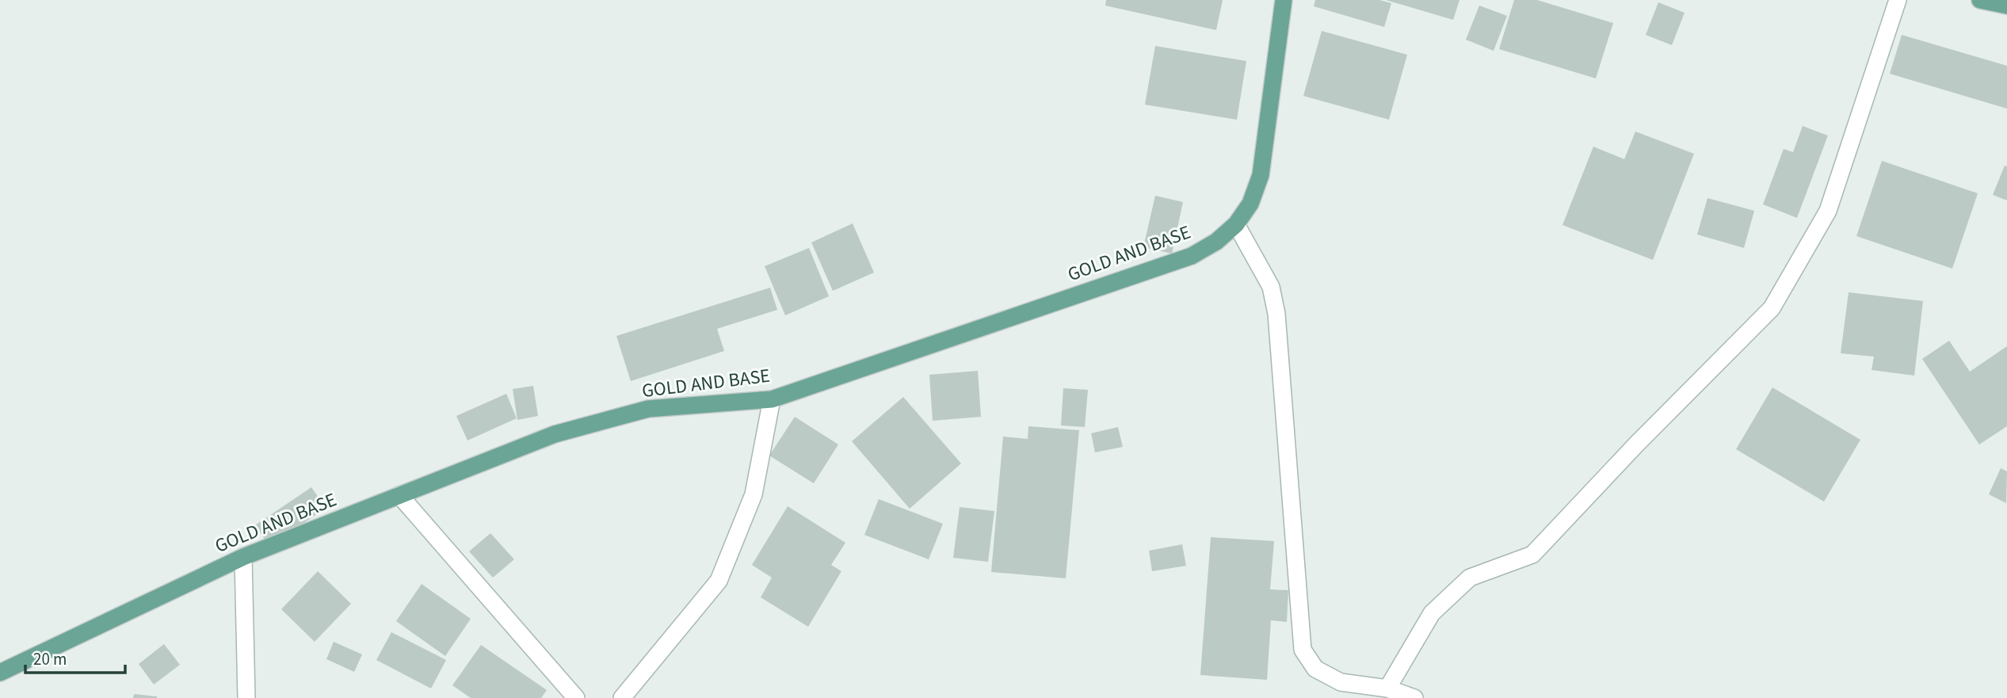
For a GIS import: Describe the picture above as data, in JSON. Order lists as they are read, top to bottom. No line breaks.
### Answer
{"streets":{"main road":["GOLD AND BASE"]},"scale_bar":"20 m"}
